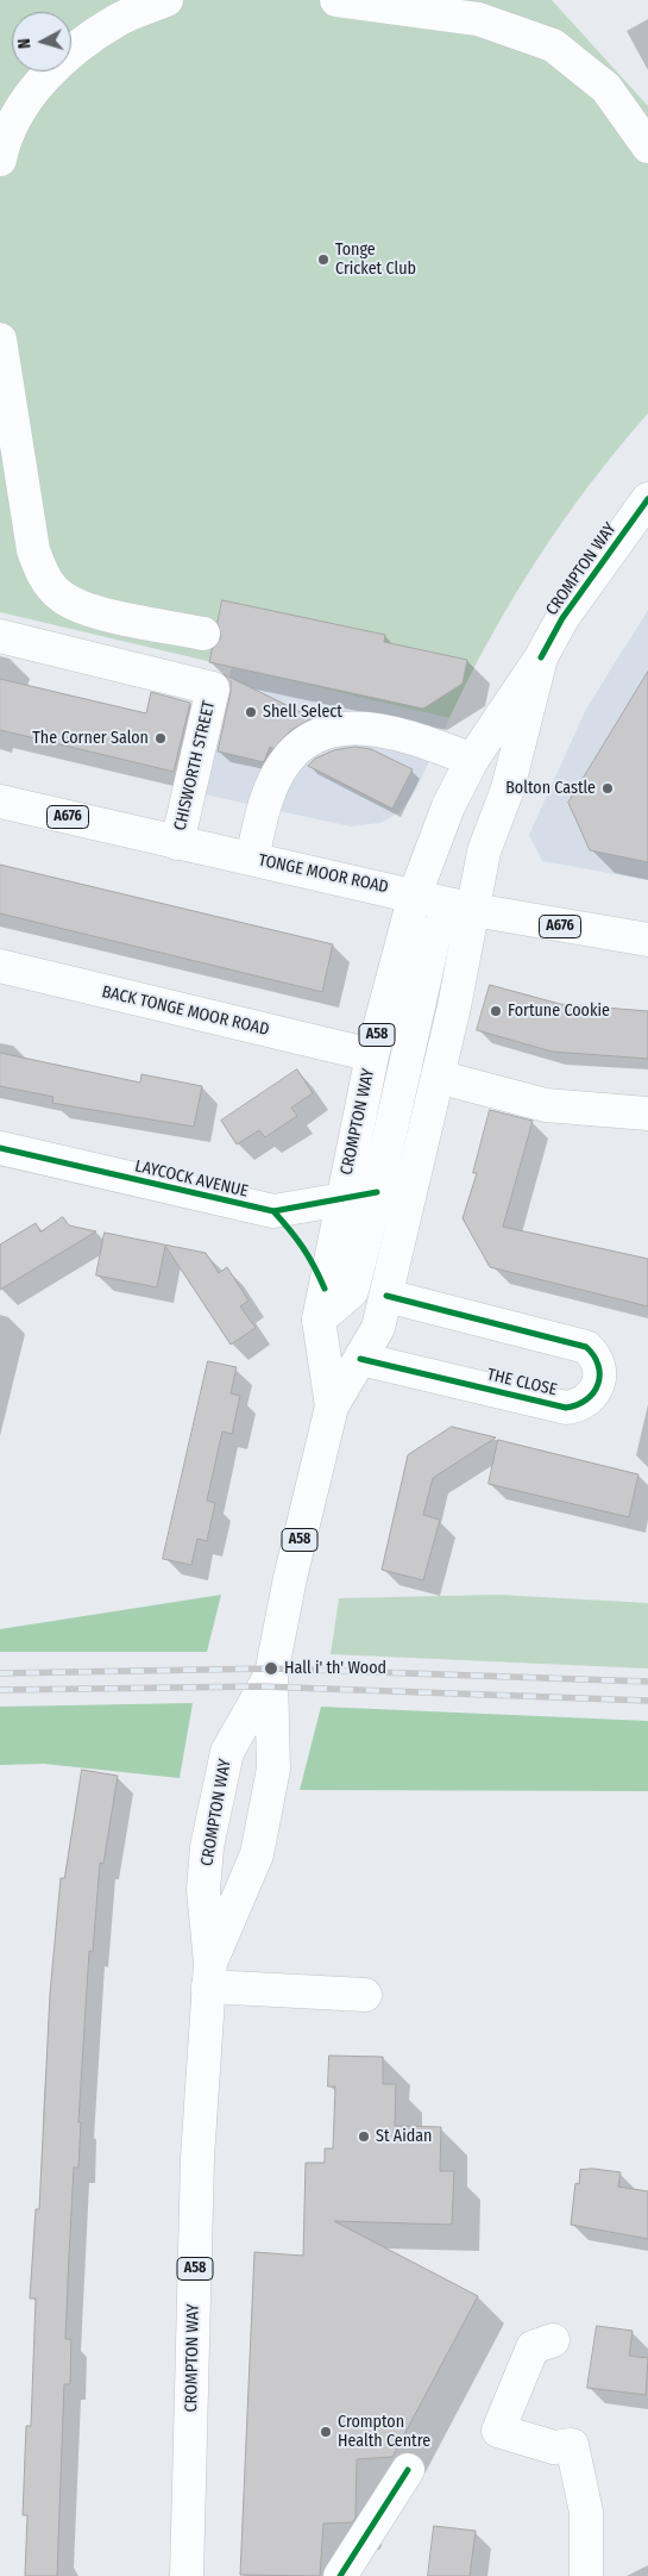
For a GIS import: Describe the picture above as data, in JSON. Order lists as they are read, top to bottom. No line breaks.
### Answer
{"streets":{"main road":["CROMPTON WAY","CHISWORTH STREET","A676","TONGE MOOR ROAD","BACK TONGE MOOR ROAD","A58","LAYCOCK AVENUE","THE CLOSE"]},"crossings":[["CROMPTON WAY","TONGE MOOR ROAD"],["CROMPTON WAY","BACK TONGE MOOR ROAD"],["CROMPTON WAY","LAYCOCK AVENUE"],["CROMPTON WAY","THE CLOSE"],["CHISWORTH STREET","TONGE MOOR ROAD"]],"places":["Tonge Cricket Club","Shell Select","The Corner Salon","Bolton Castle","Fortune Cookie","Hall i' th' Wood","St Aidan","Crompton Health Centre"],"north":"left"}
